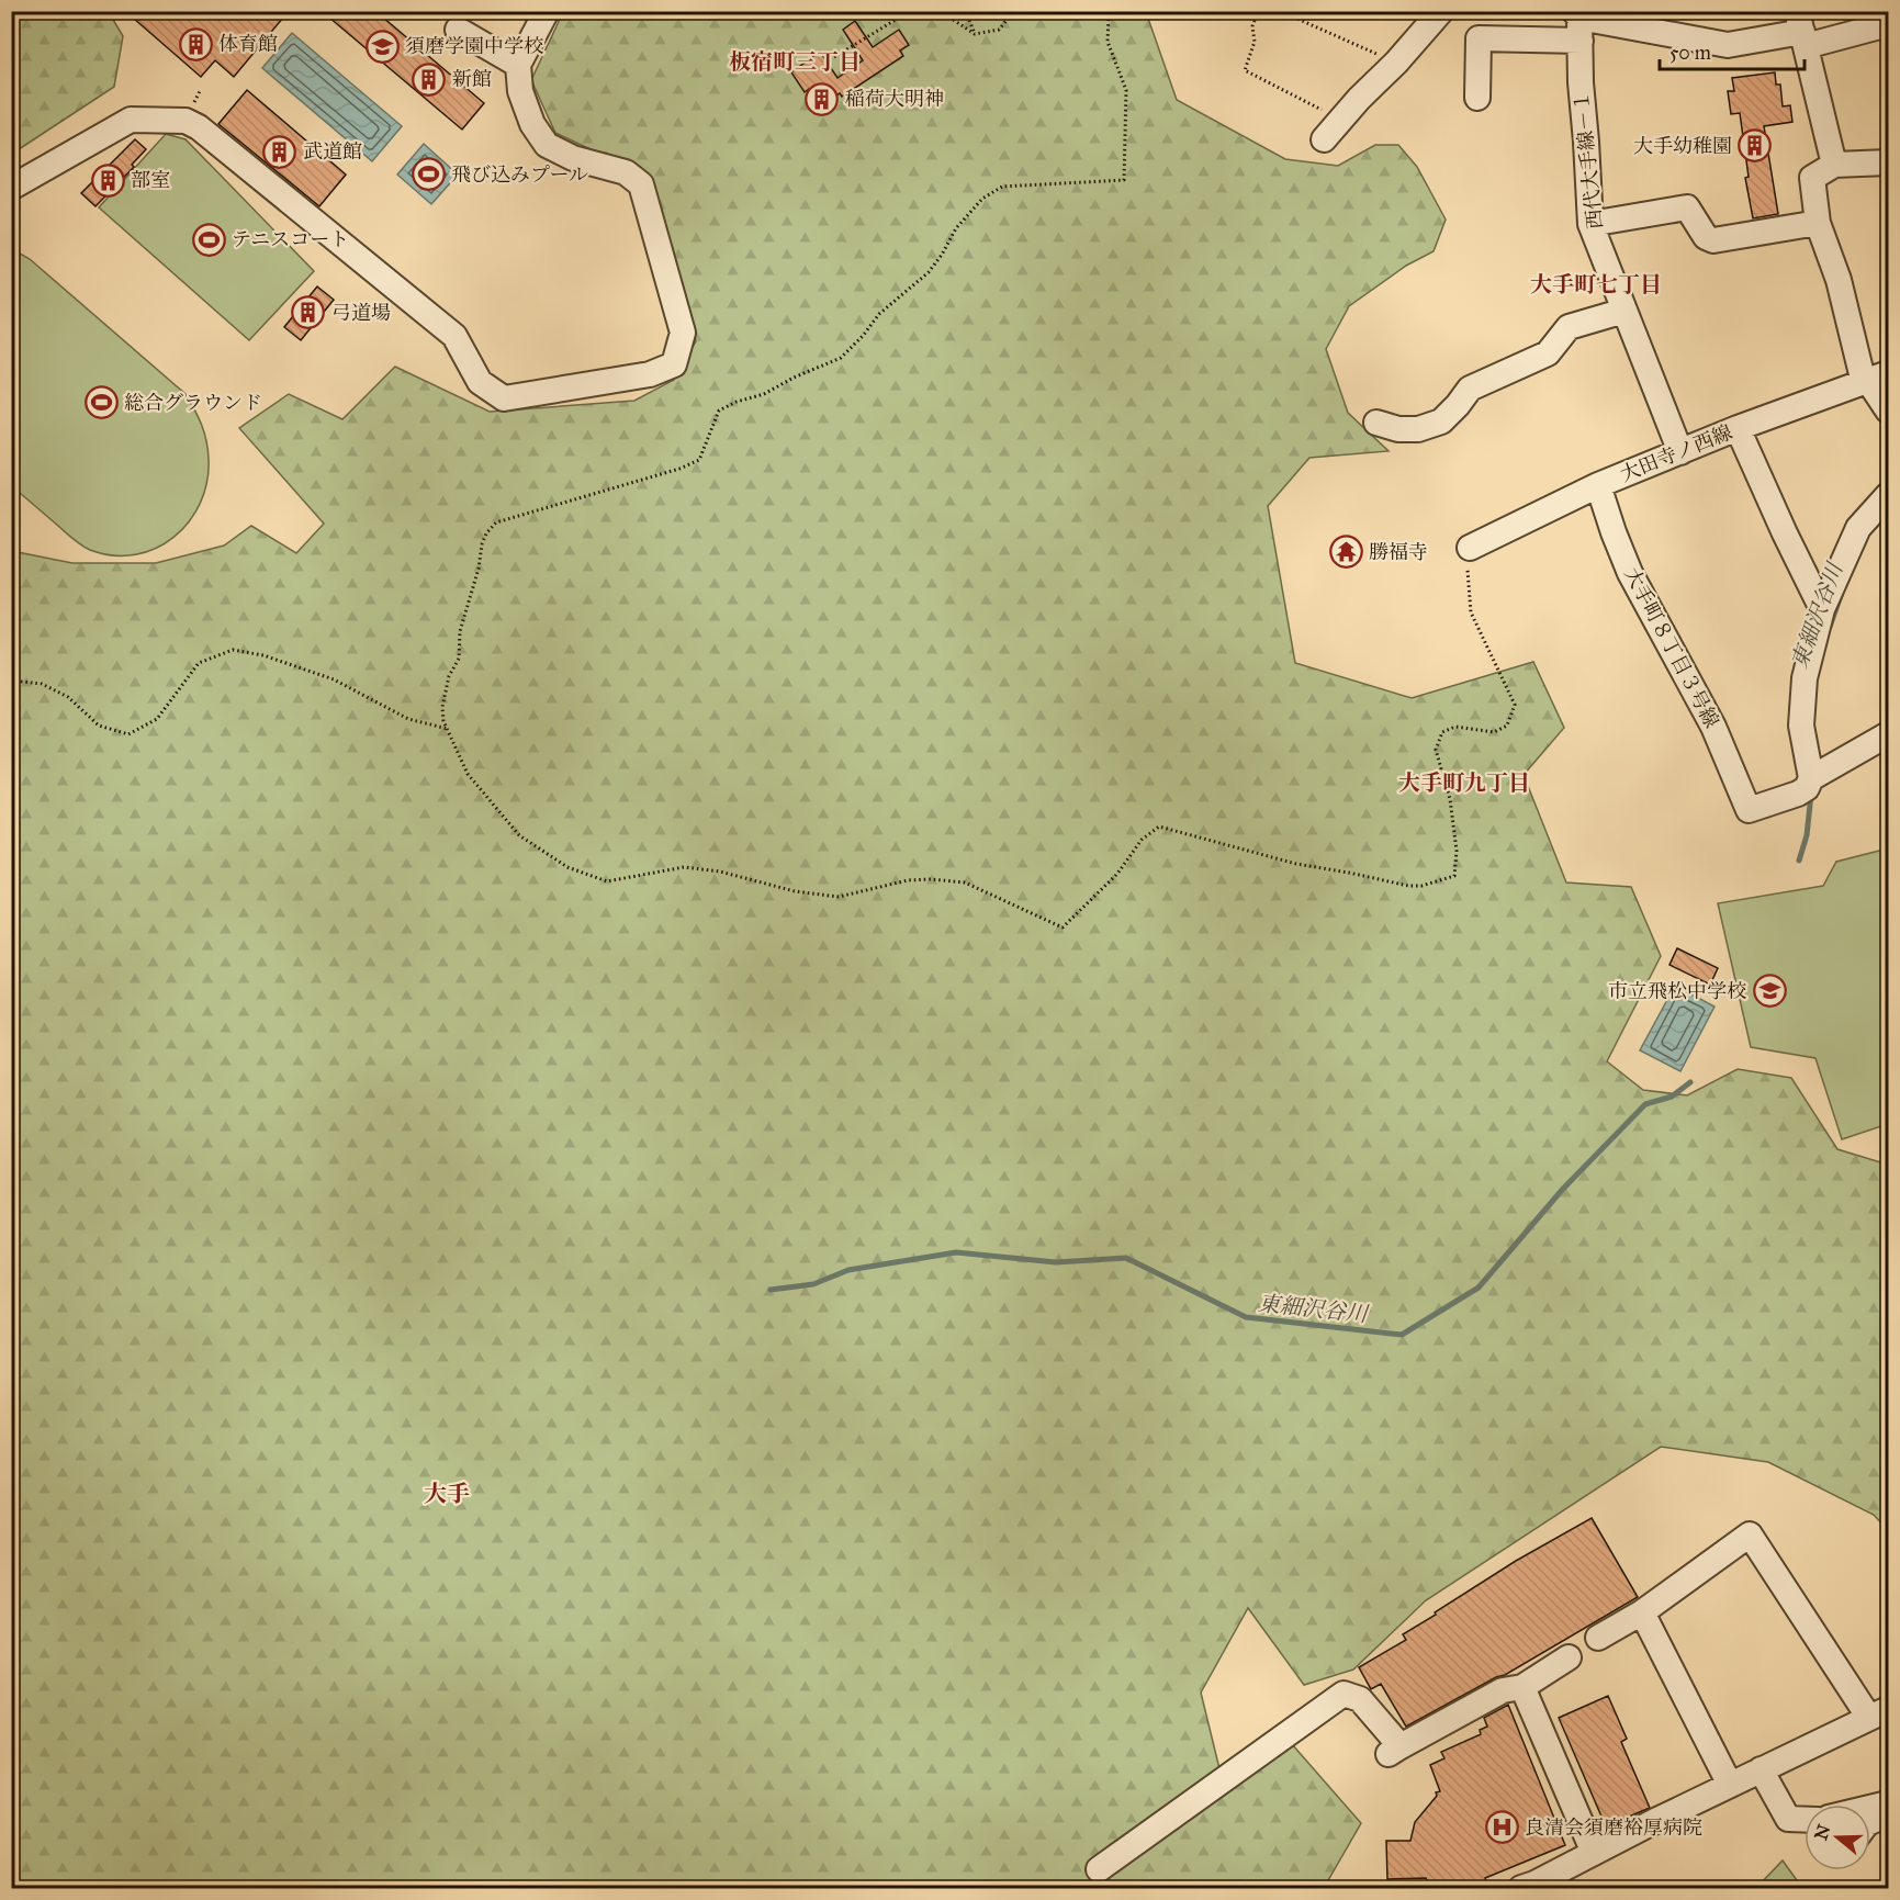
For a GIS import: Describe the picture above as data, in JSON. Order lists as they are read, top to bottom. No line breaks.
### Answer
{"streets":{"street":["西代大手線－１","大田寺ノ西線","大手町８丁目３号線"]},"crossings":[["西代大手線－１","大田寺ノ西線"],["大田寺ノ西線","大手町８丁目３号線"]],"districts":["板宿町三丁目","大手町七丁目","大手町九丁目","大手"],"water":["東細沢谷川"],"places":{"building":["体育館","新館","稲荷大明神","大手幼稚園","武道館","部室","弓道場"],"school or university":["須磨学園中学校","市立飛松中学校"],"sports":["飛び込みプール","テニスコート","総合グラウンド"],"temple":["勝福寺"],"hospital":["良清会須磨裕厚病院"]},"scale_bar":"50 m","north":"left"}
